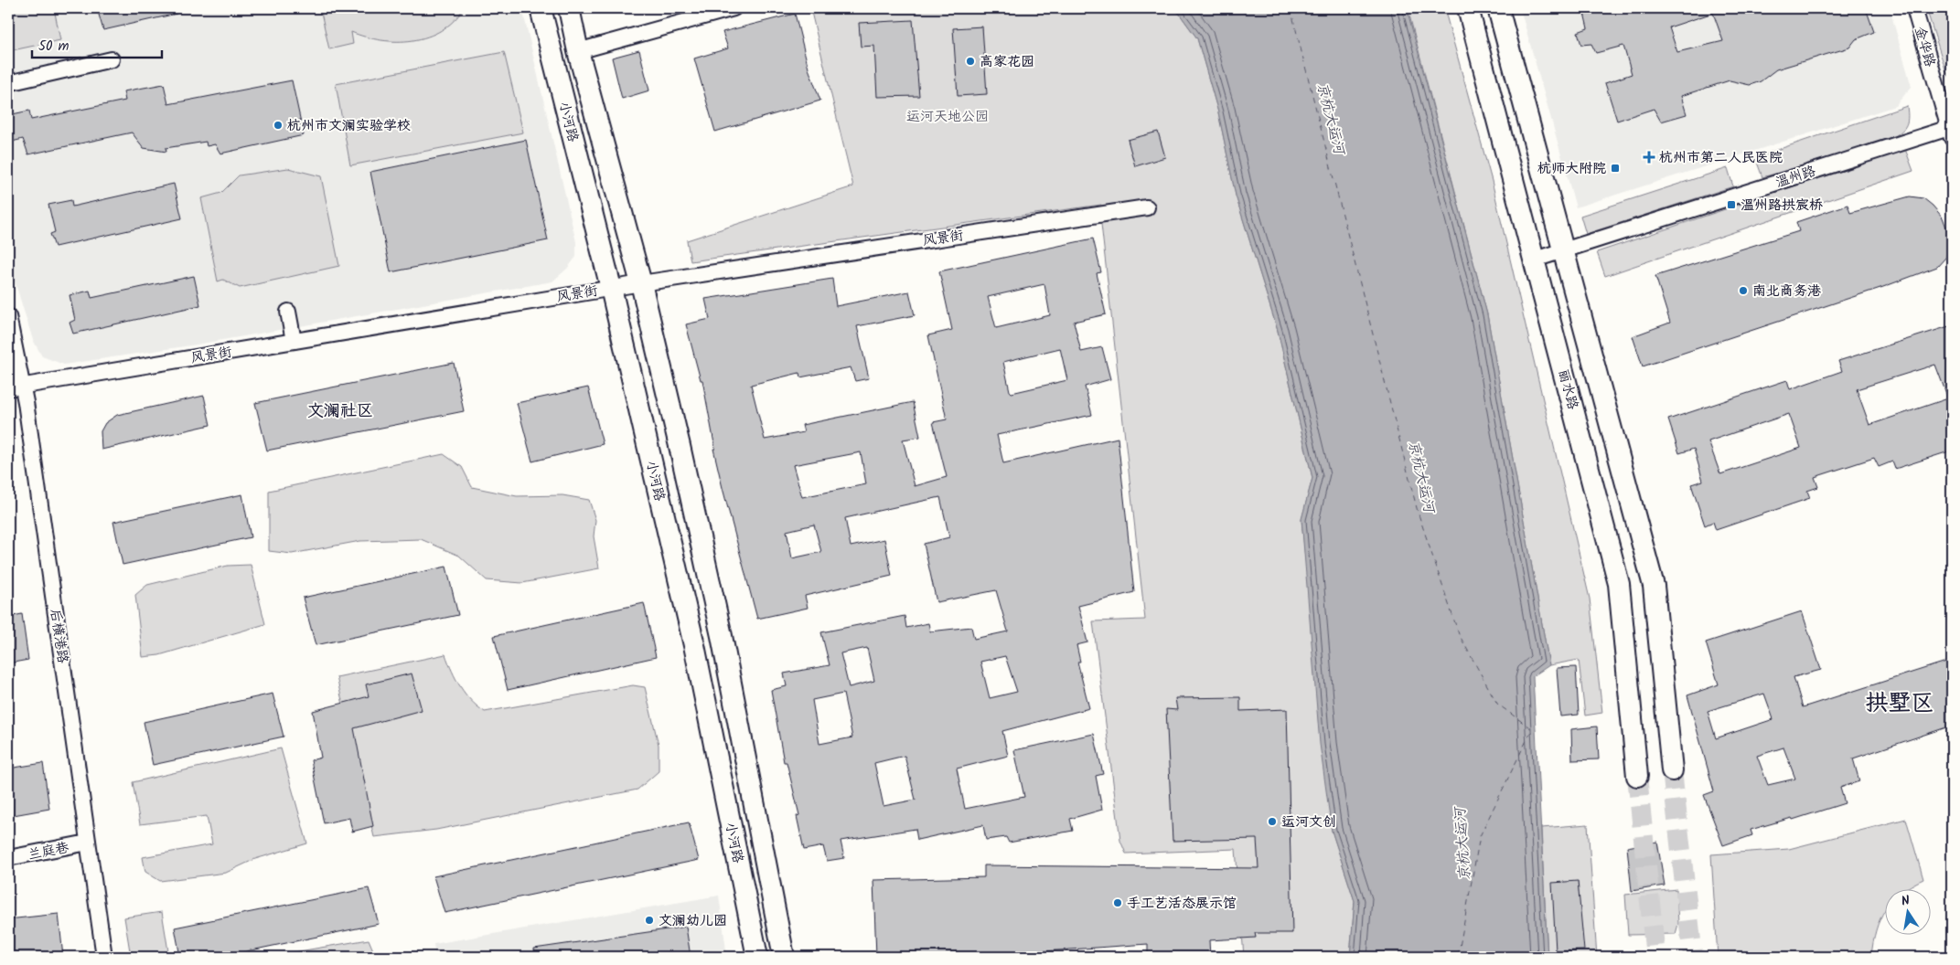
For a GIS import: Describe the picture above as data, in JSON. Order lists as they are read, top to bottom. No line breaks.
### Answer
{"streets":{"main road":["小河路","丽水路"],"street":["金华路","温州路","风景街","后横港路","兰庭巷"]},"crossings":[["金华路","温州路"],["小河路","风景街"],["温州路","丽水路"],["风景街","后横港路"],["后横港路","兰庭巷"]],"districts":["文澜社区","拱墅区"],"water":["京杭大运河"],"parks":["运河天地公园"],"places":{"other":["高家花园","杭州市文澜实验学校","南北商务港","运河文创","手工艺活态展示馆","文澜幼儿园"],"health":["杭州市第二人民医院"],"transit":["杭师大附院","温州路拱宸桥"]},"scale_bar":"50 m","north":"top"}
